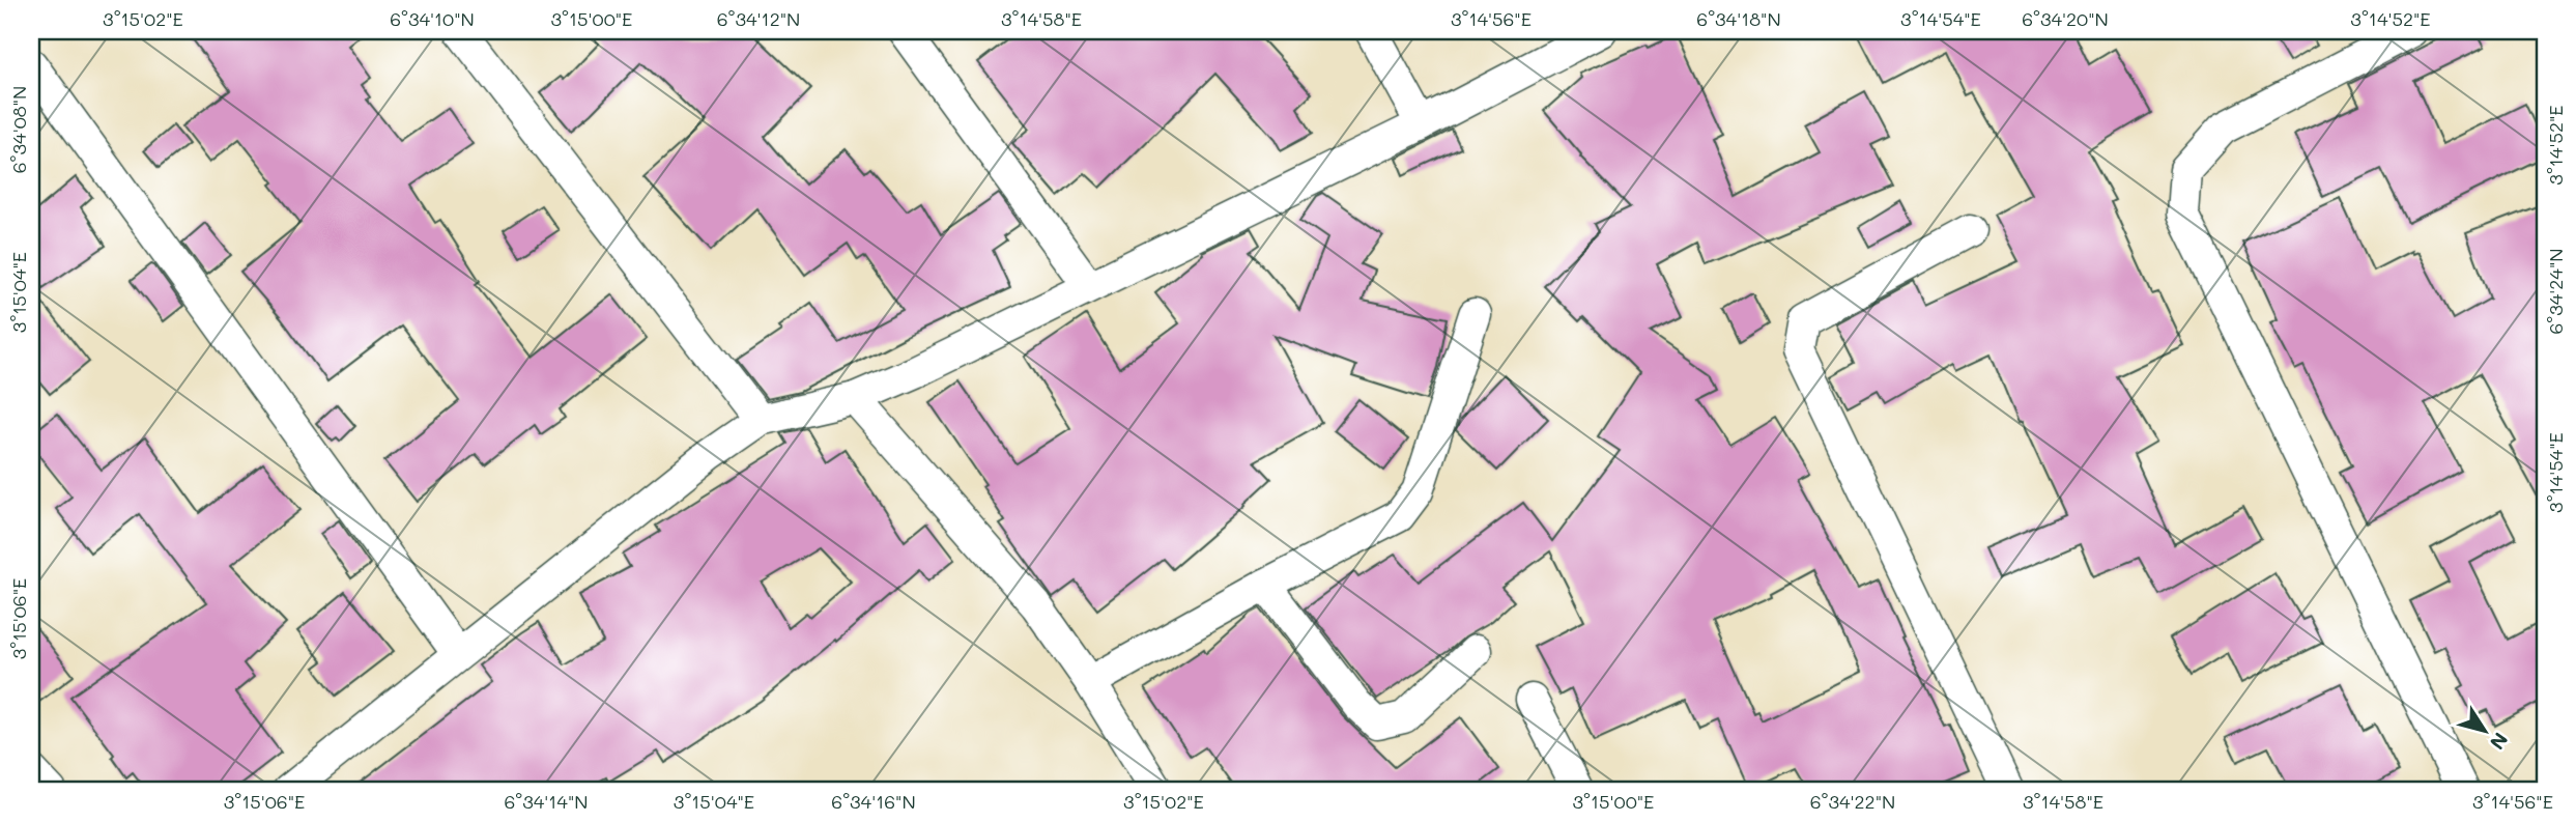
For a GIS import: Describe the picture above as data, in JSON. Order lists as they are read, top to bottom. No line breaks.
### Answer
{"north":"bottom right","coordinates":["3°15'02\"E","6°34'10\"N","3°15'00\"E","6°34'12\"N","3°14'58\"E","3°14'56\"E","6°34'18\"N","3°14'54\"E","6°34'20\"N","3°14'52\"E","6°34'08\"N","6°34'24\"N","3°15'04\"E","3°15'06\"E","6°34'14\"N","6°34'16\"N","6°34'22\"N"]}
